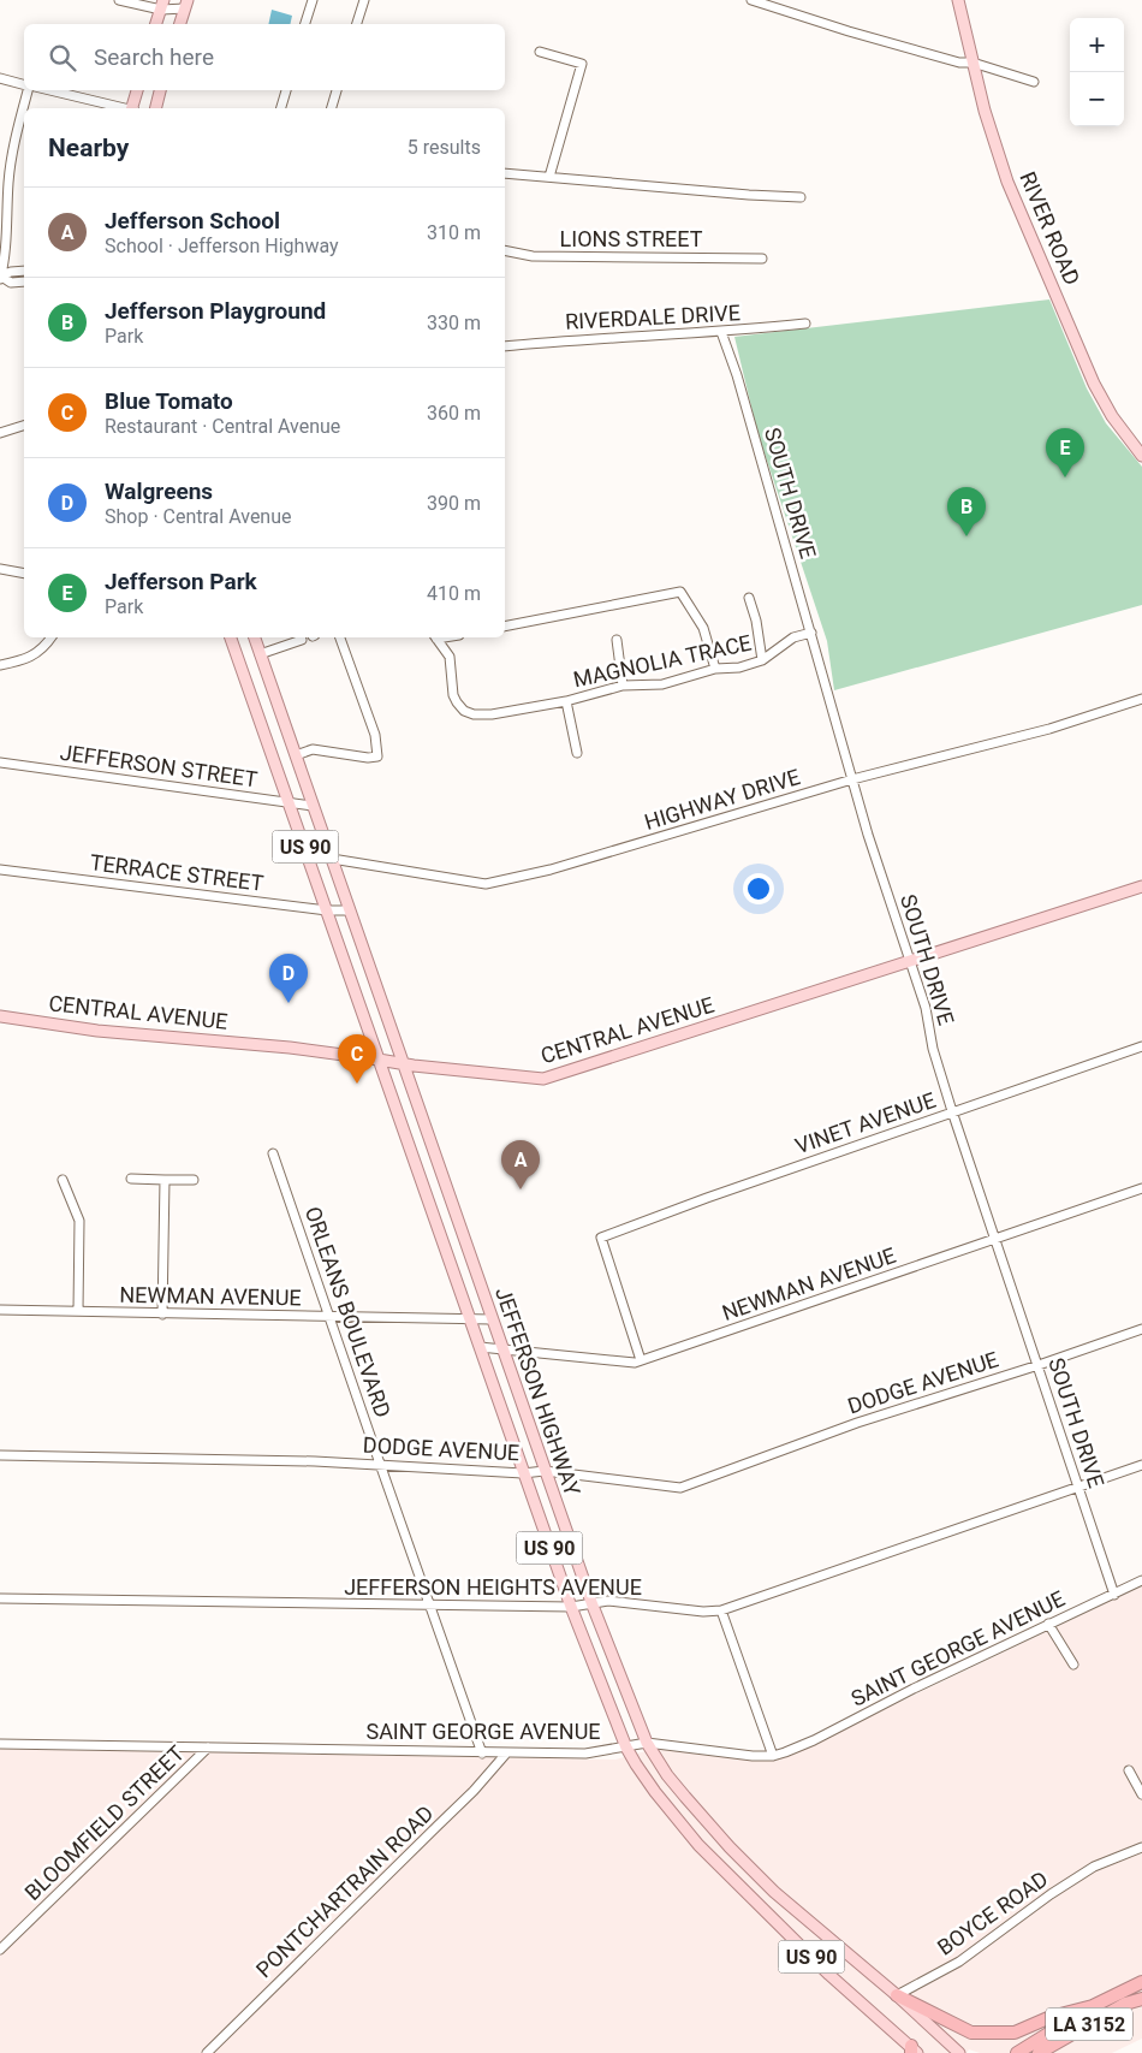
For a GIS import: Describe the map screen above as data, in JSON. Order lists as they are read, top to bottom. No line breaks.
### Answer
{"streets":{"highway":["US 90","LA 3152"],"main road":["RIVER ROAD","CENTRAL AVENUE","JEFFERSON HIGHWAY"],"street":["LIONS STREET","RIVERDALE DRIVE","SOUTH DRIVE","MAGNOLIA TRACE","JEFFERSON STREET","HIGHWAY DRIVE","TERRACE STREET","VINET AVENUE","NEWMAN AVENUE","ORLEANS BOULEVARD","DODGE AVENUE","JEFFERSON HEIGHTS AVENUE","SAINT GEORGE AVENUE","BLOOMFIELD STREET","PONTCHARTRAIN ROAD","BOYCE ROAD"]},"crossings":[["RIVERDALE DRIVE","SOUTH DRIVE"],["SOUTH DRIVE","MAGNOLIA TRACE"],["SOUTH DRIVE","HIGHWAY DRIVE"],["SOUTH DRIVE","CENTRAL AVENUE"],["SOUTH DRIVE","VINET AVENUE"],["SOUTH DRIVE","NEWMAN AVENUE"],["SOUTH DRIVE","DODGE AVENUE"],["SOUTH DRIVE","JEFFERSON HEIGHTS AVENUE"],["SOUTH DRIVE","SAINT GEORGE AVENUE"],["JEFFERSON STREET","JEFFERSON HIGHWAY"],["HIGHWAY DRIVE","JEFFERSON HIGHWAY"],["US 90","JEFFERSON HIGHWAY"],["US 90","BOYCE ROAD"],["TERRACE STREET","JEFFERSON HIGHWAY"],["CENTRAL AVENUE","JEFFERSON HIGHWAY"],["VINET AVENUE","NEWMAN AVENUE"],["NEWMAN AVENUE","ORLEANS BOULEVARD"],["NEWMAN AVENUE","JEFFERSON HIGHWAY"],["ORLEANS BOULEVARD","DODGE AVENUE"],["ORLEANS BOULEVARD","JEFFERSON HEIGHTS AVENUE"],["ORLEANS BOULEVARD","SAINT GEORGE AVENUE"],["DODGE AVENUE","JEFFERSON HIGHWAY"],["JEFFERSON HIGHWAY","JEFFERSON HEIGHTS AVENUE"],["JEFFERSON HIGHWAY","SAINT GEORGE AVENUE"],["JEFFERSON HIGHWAY","BOYCE ROAD"],["SAINT GEORGE AVENUE","BLOOMFIELD STREET"],["SAINT GEORGE AVENUE","PONTCHARTRAIN ROAD"]],"page":{"map_buttons":["+","−"],"search":"Search here","heading":["Nearby","5 results"],"list":[{"mark":"A","name":"Jefferson School","note":"School · Jefferson Highway","value":"310 m"},{"mark":"B","name":"Jefferson Playground","note":"Park","value":"330 m"},{"mark":"C","name":"Blue Tomato","note":"Restaurant · Central Avenue","value":"360 m"},{"mark":"D","name":"Walgreens","note":"Shop · Central Avenue","value":"390 m"},{"mark":"E","name":"Jefferson Park","note":"Park","value":"410 m"}],"pins":["E","B","D","C","A"]}}
